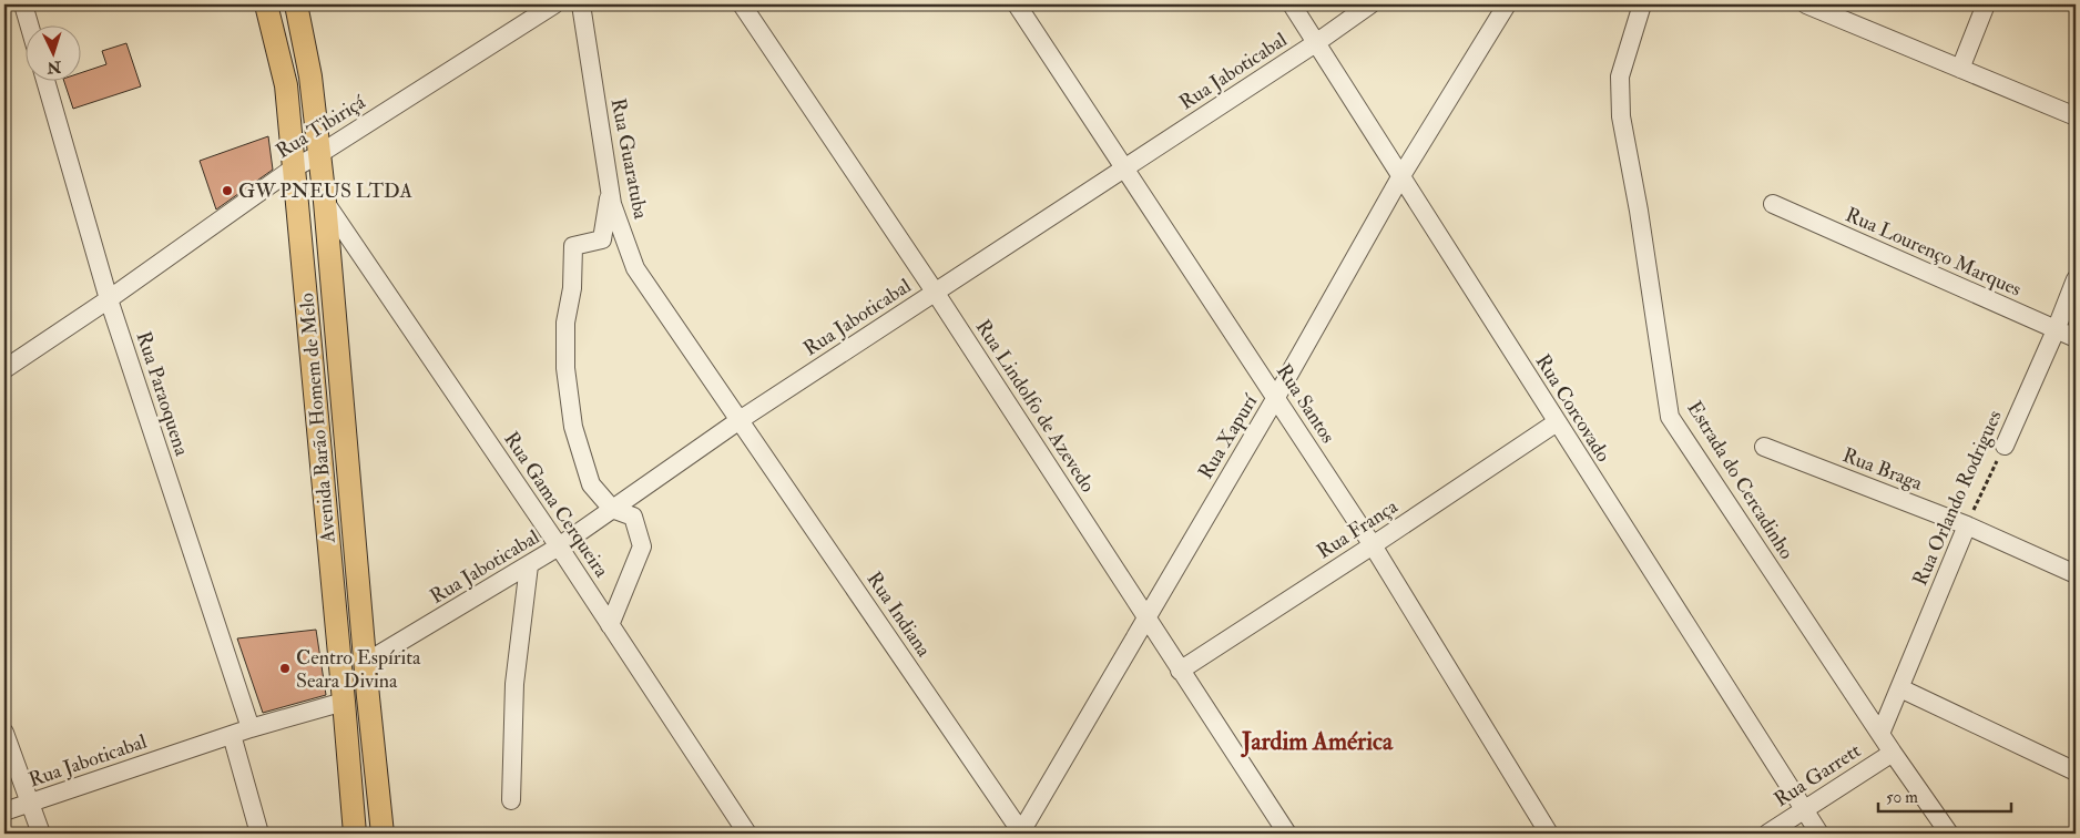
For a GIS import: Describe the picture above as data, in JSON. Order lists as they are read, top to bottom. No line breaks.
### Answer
{"streets":{"main road":["Avenida Barão Homem de Melo"],"street":["Rua Jaboticabal","Rua Tibiriçá","Rua Guaratuba","Rua Lourenço Marques","Rua Paraoquena","Rua Santos","Rua Lindolfo de Azevedo","Rua Corcovado","Rua Xapurí","Rua Braga","Estrada do Cercadinho","Rua Orlando Rodrigues","Rua Gama Cerqueira","Rua França","Rua Indiana","Rua Garrett"]},"crossings":[["Rua Jaboticabal","Rua Guaratuba"],["Rua Jaboticabal","Rua Paraoquena"],["Rua Jaboticabal","Rua Santos"],["Rua Jaboticabal","Rua Lindolfo de Azevedo"],["Rua Jaboticabal","Rua Corcovado"],["Rua Jaboticabal","Avenida Barão Homem de Melo"],["Rua Jaboticabal","Rua Gama Cerqueira"],["Rua Jaboticabal","Rua Indiana"],["Rua Tibiriçá","Rua Paraoquena"],["Rua Tibiriçá","Avenida Barão Homem de Melo"],["Rua Guaratuba","Rua Indiana"],["Rua Lourenço Marques","Rua Orlando Rodrigues"],["Rua Santos","Rua Xapurí"],["Rua Santos","Rua França"],["Rua Lindolfo de Azevedo","Rua Xapurí"],["Rua Lindolfo de Azevedo","Rua França"],["Rua Corcovado","Rua Xapurí"],["Rua Corcovado","Rua França"],["Rua Corcovado","Rua Garrett"],["Avenida Barão Homem de Melo","Rua Gama Cerqueira"],["Rua Xapurí","Rua Indiana"],["Rua Braga","Rua Orlando Rodrigues"],["Estrada do Cercadinho","Rua Orlando Rodrigues"],["Estrada do Cercadinho","Rua Garrett"]],"districts":["Jardim América"],"places":["GW PNEUS LTDA","Centro Espírita Seara Divina"],"scale_bar":"50 m","north":"bottom"}
